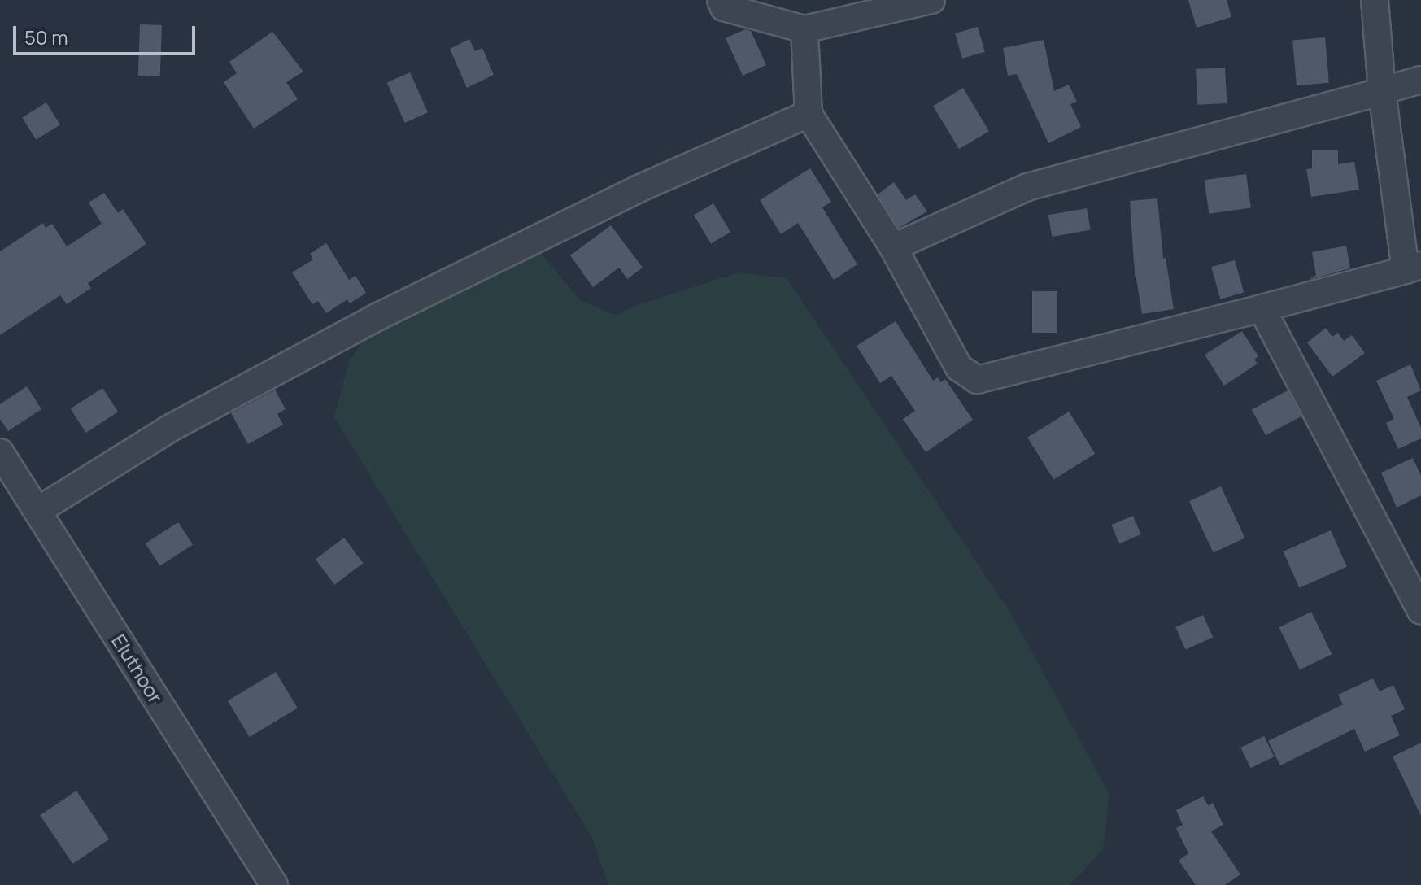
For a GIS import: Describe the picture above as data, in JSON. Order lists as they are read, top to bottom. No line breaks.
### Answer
{"streets":{"street":["Eluthoor"]},"scale_bar":"50 m"}
